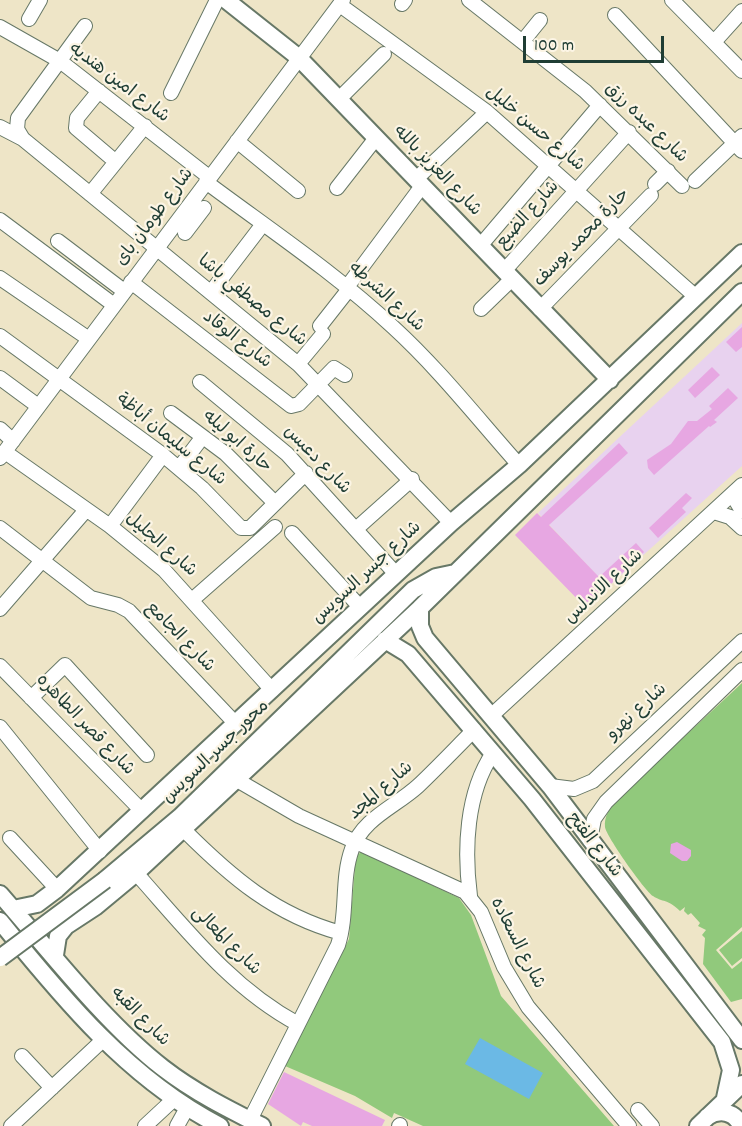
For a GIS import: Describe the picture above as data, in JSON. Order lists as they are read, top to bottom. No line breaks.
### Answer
{"streets":{"main road":["شارع العزيز بالله","شارع جسر السويس","محور جسر السويس","شارع الفتح","شارع القبه"],"street":["شارع امين هنديه","شارع عبده رزق","شارع حسن خليل","شارع الضبع","شارع طومان باى","حارة محمد يوسف","شارع الشرطه","شارع مصطفي باشا","شارع الوقاد","شارع سليمان أباظة","حارة ابو ليله","شارع دعبس","شارع الجليل","شارع الاندلس","شارع الجامع","شارع نهرو","شارع قصر الطاهره","شارع المجد","شارع المعالى","شارع السعاده"]},"crossings":[["شارع امين هنديه","شارع طومان باى"],["شارع امين هنديه","شارع الشرطه"],["شارع عبده رزق","شارع الضبع"],["شارع عبده رزق","حارة محمد يوسف"],["شارع حسن خليل","شارع الضبع"],["شارع حسن خليل","شارع طومان باى"],["شارع حسن خليل","حارة محمد يوسف"],["شارع حسن خليل","شارع جسر السويس"],["شارع العزيز بالله","شارع الضبع"],["شارع العزيز بالله","شارع طومان باى"],["شارع العزيز بالله","حارة محمد يوسف"],["شارع العزيز بالله","شارع جسر السويس"],["شارع طومان باى","شارع الشرطه"],["شارع طومان باى","شارع مصطفي باشا"],["شارع طومان باى","شارع الوقاد"],["شارع طومان باى","شارع سليمان أباظة"],["شارع طومان باى","شارع الجليل"],["شارع الشرطه","شارع جسر السويس"],["شارع مصطفي باشا","شارع الوقاد"],["شارع مصطفي باشا","شارع جسر السويس"],["شارع سليمان أباظة","حارة ابو ليله"],["شارع سليمان أباظة","شارع دعبس"],["شارع دعبس","شارع جسر السويس"],["شارع الجليل","شارع جسر السويس"],["شارع جسر السويس","شارع الجامع"],["شارع جسر السويس","شارع قصر الطاهره"],["شارع جسر السويس","محور جسر السويس"],["شارع جسر السويس","شارع القبه"],["شارع الاندلس","شارع الفتح"],["شارع نهرو","شارع الفتح"],["شارع المجد","شارع الفتح"],["شارع المجد","شارع المعالى"],["شارع المجد","شارع السعاده"],["شارع المجد","شارع القبه"]],"scale_bar":"100 m"}
